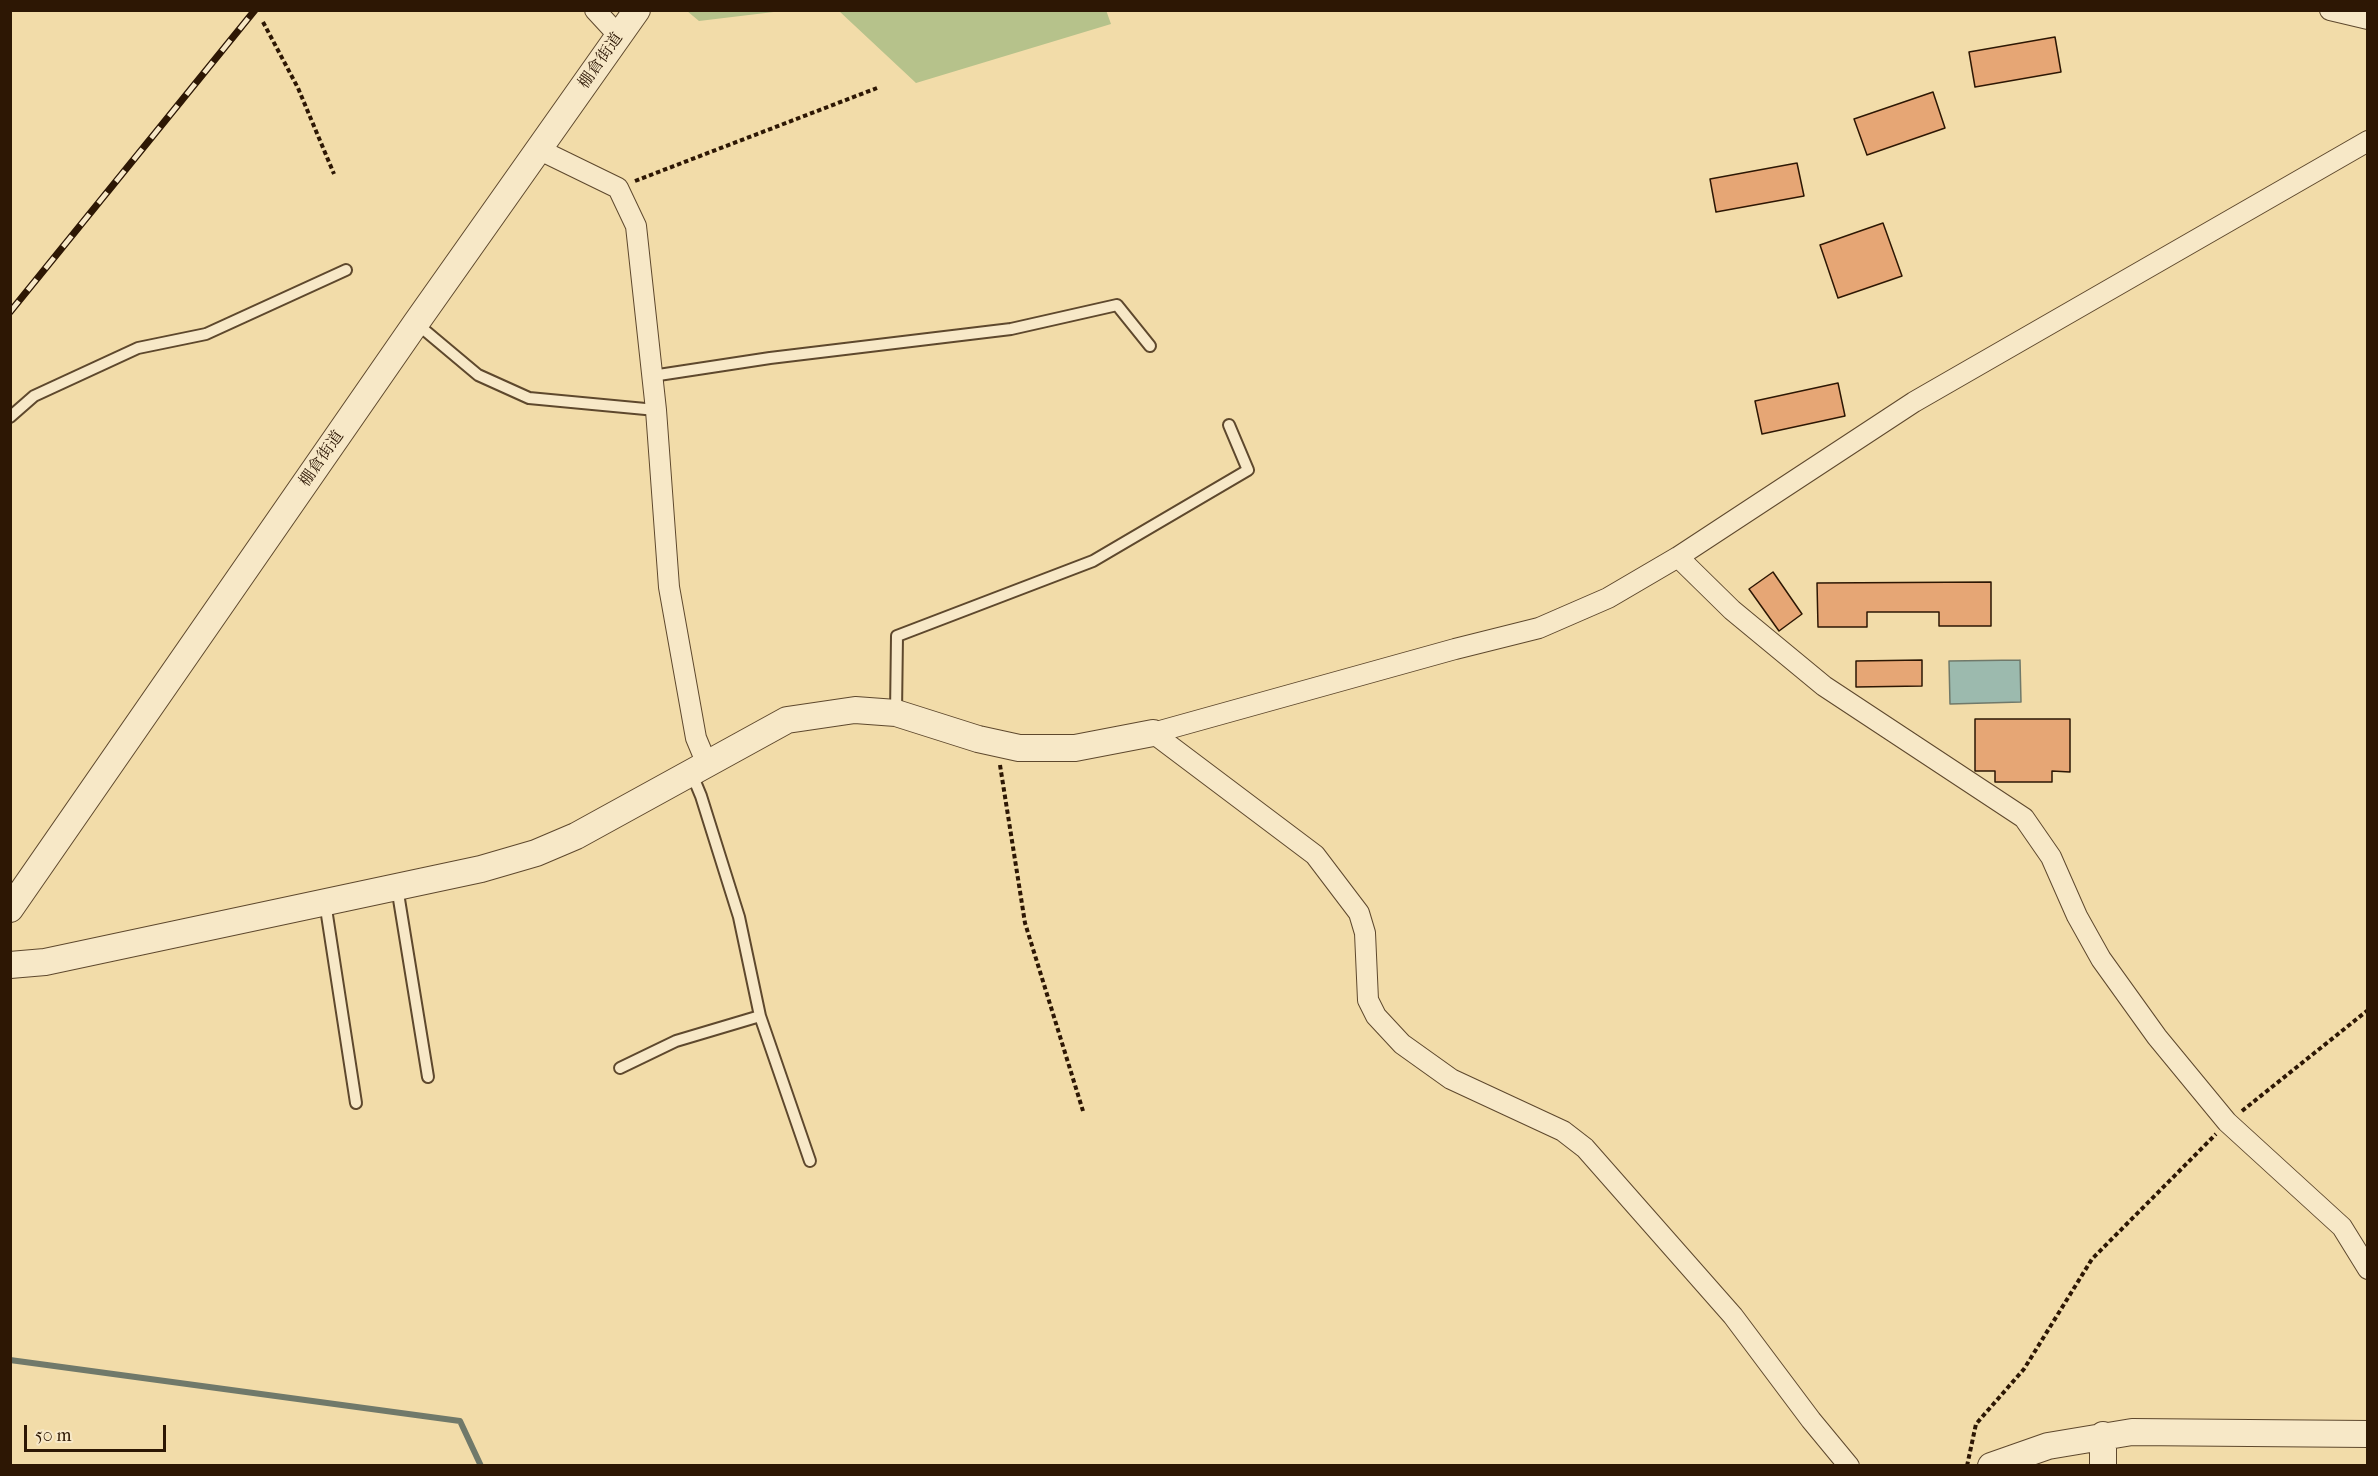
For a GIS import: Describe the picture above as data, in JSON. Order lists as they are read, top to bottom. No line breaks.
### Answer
{"streets":{"street":["棚倉街道"]},"scale_bar":"50 m"}
